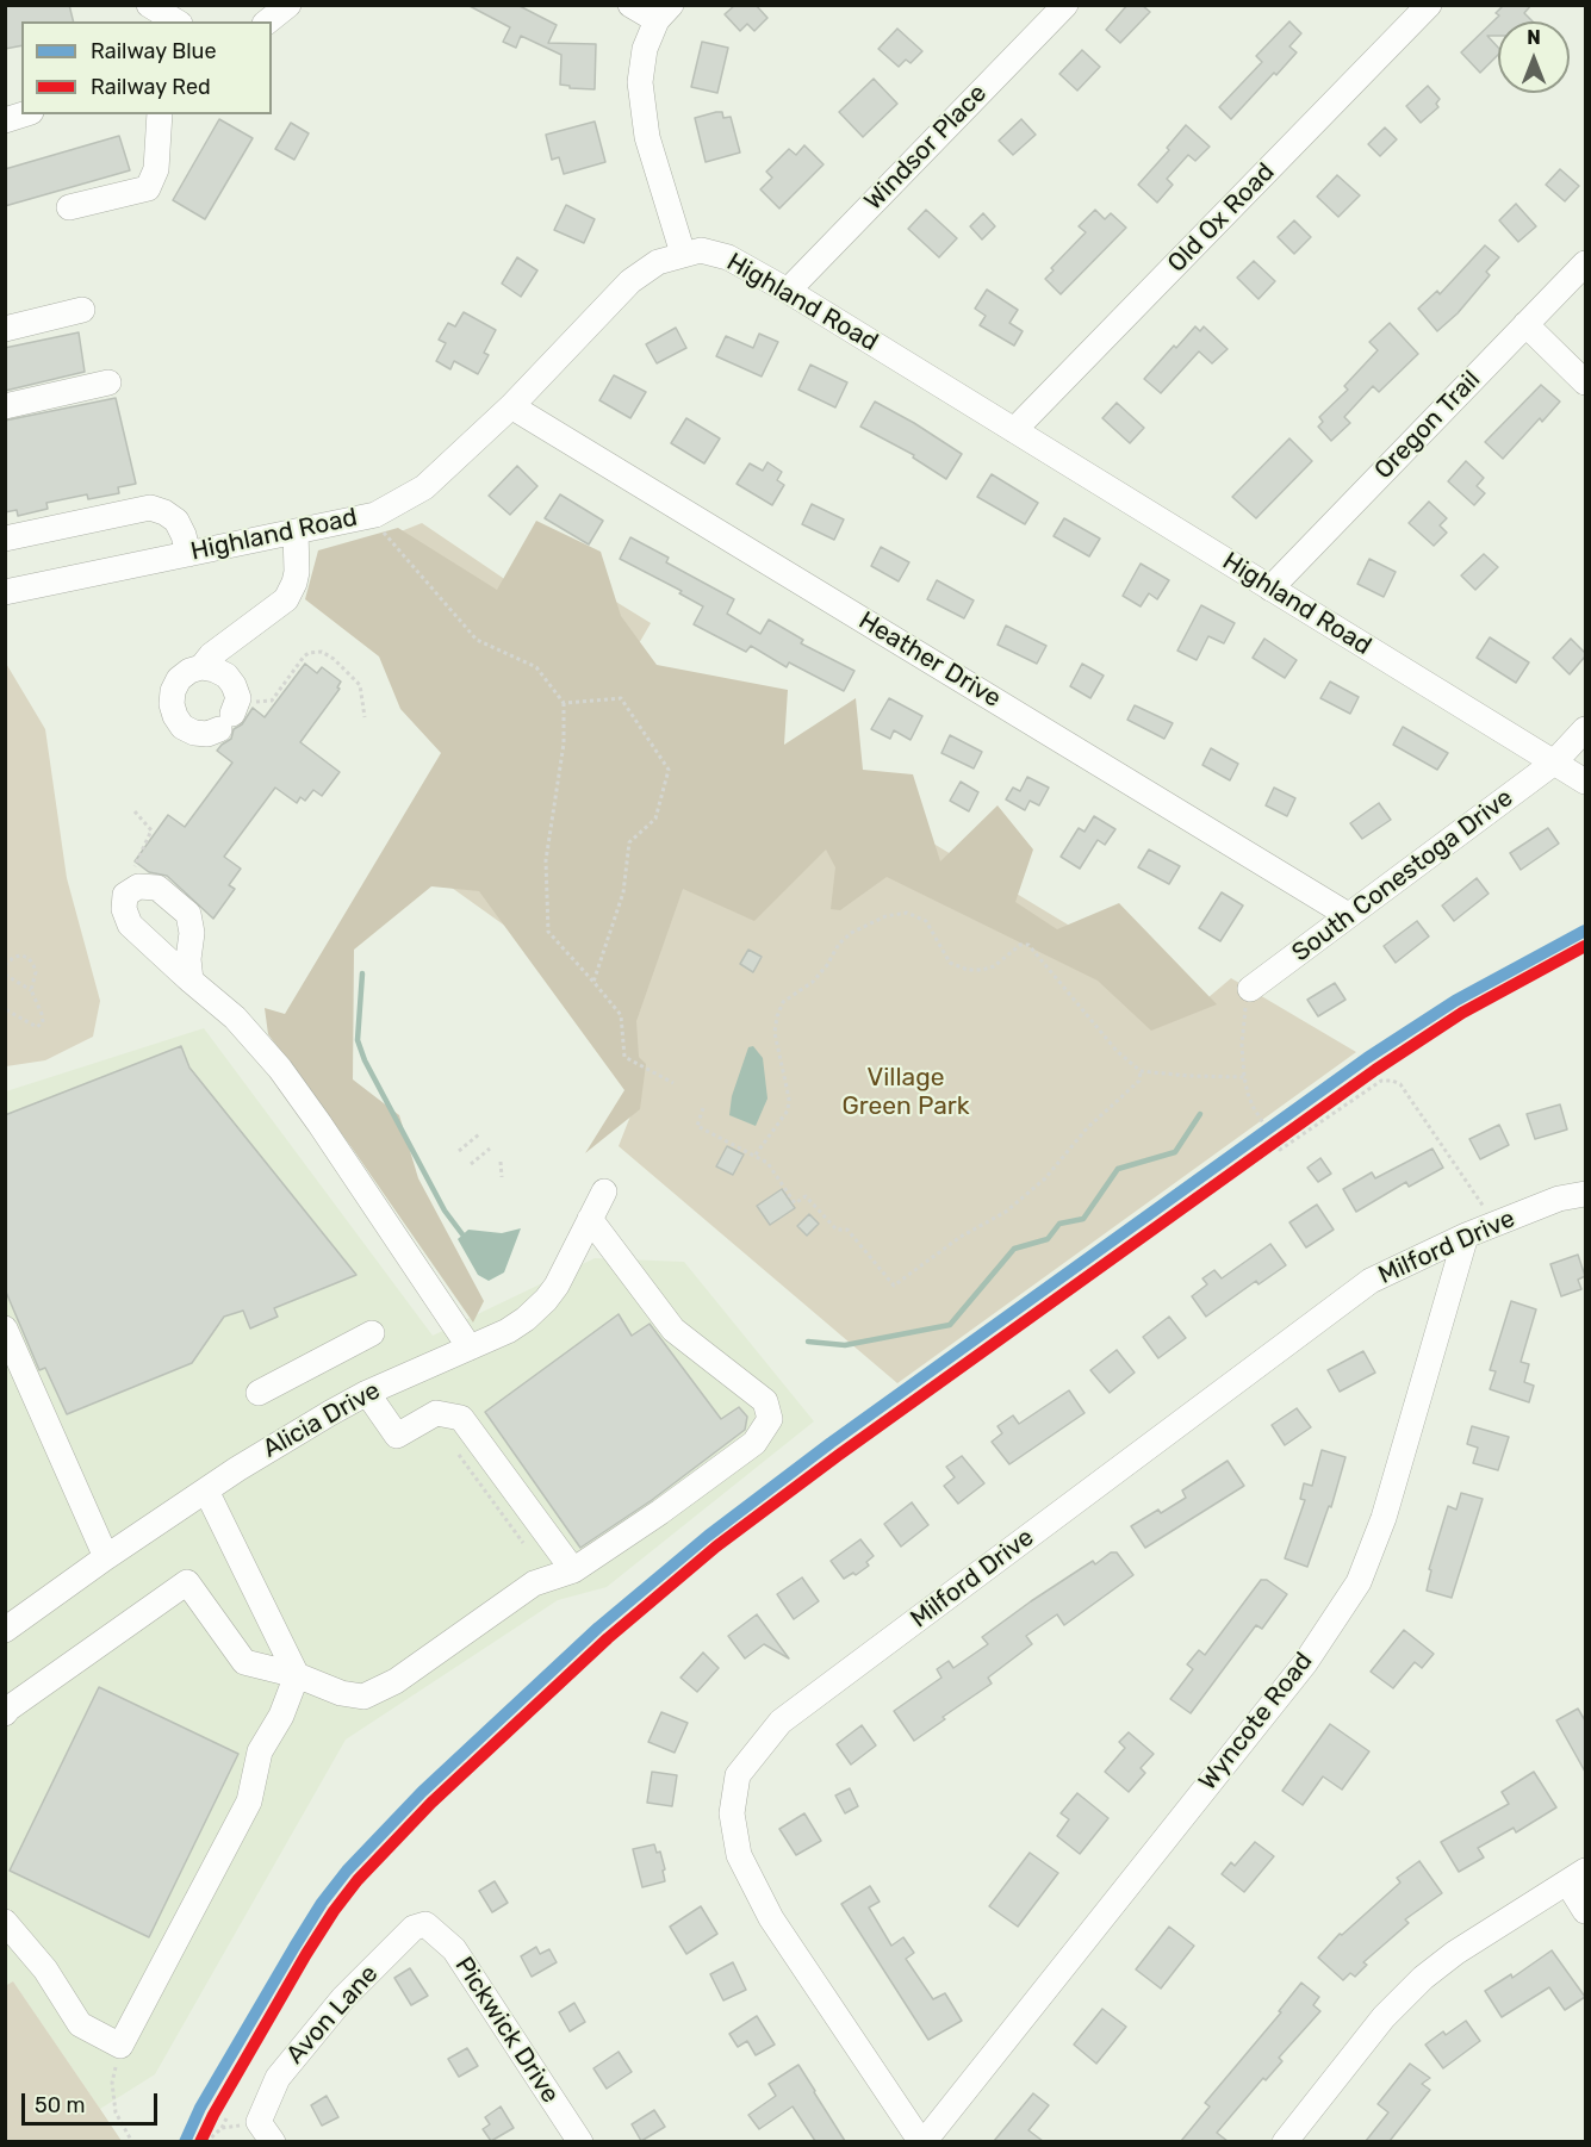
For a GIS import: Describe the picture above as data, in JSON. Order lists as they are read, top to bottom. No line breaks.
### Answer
{"streets":{"street":["Windsor Place","Old Ox Road","Highland Road","Oregon Trail","Heather Drive","South Conestoga Drive","Milford Drive","Alicia Drive","Wyncote Road","Avon Lane","Pickwick Drive"]},"crossings":[["Windsor Place","Highland Road"],["Old Ox Road","Highland Road"],["Highland Road","Oregon Trail"],["Highland Road","Heather Drive"],["Highland Road","South Conestoga Drive"],["Heather Drive","South Conestoga Drive"],["Milford Drive","Wyncote Road"],["Avon Lane","Pickwick Drive"]],"parks":["Village Green Park"],"lines":["rail line Blue","rail line Red"],"legend":["Railway Blue","Railway Red"],"scale_bar":"50 m","north":"top"}
